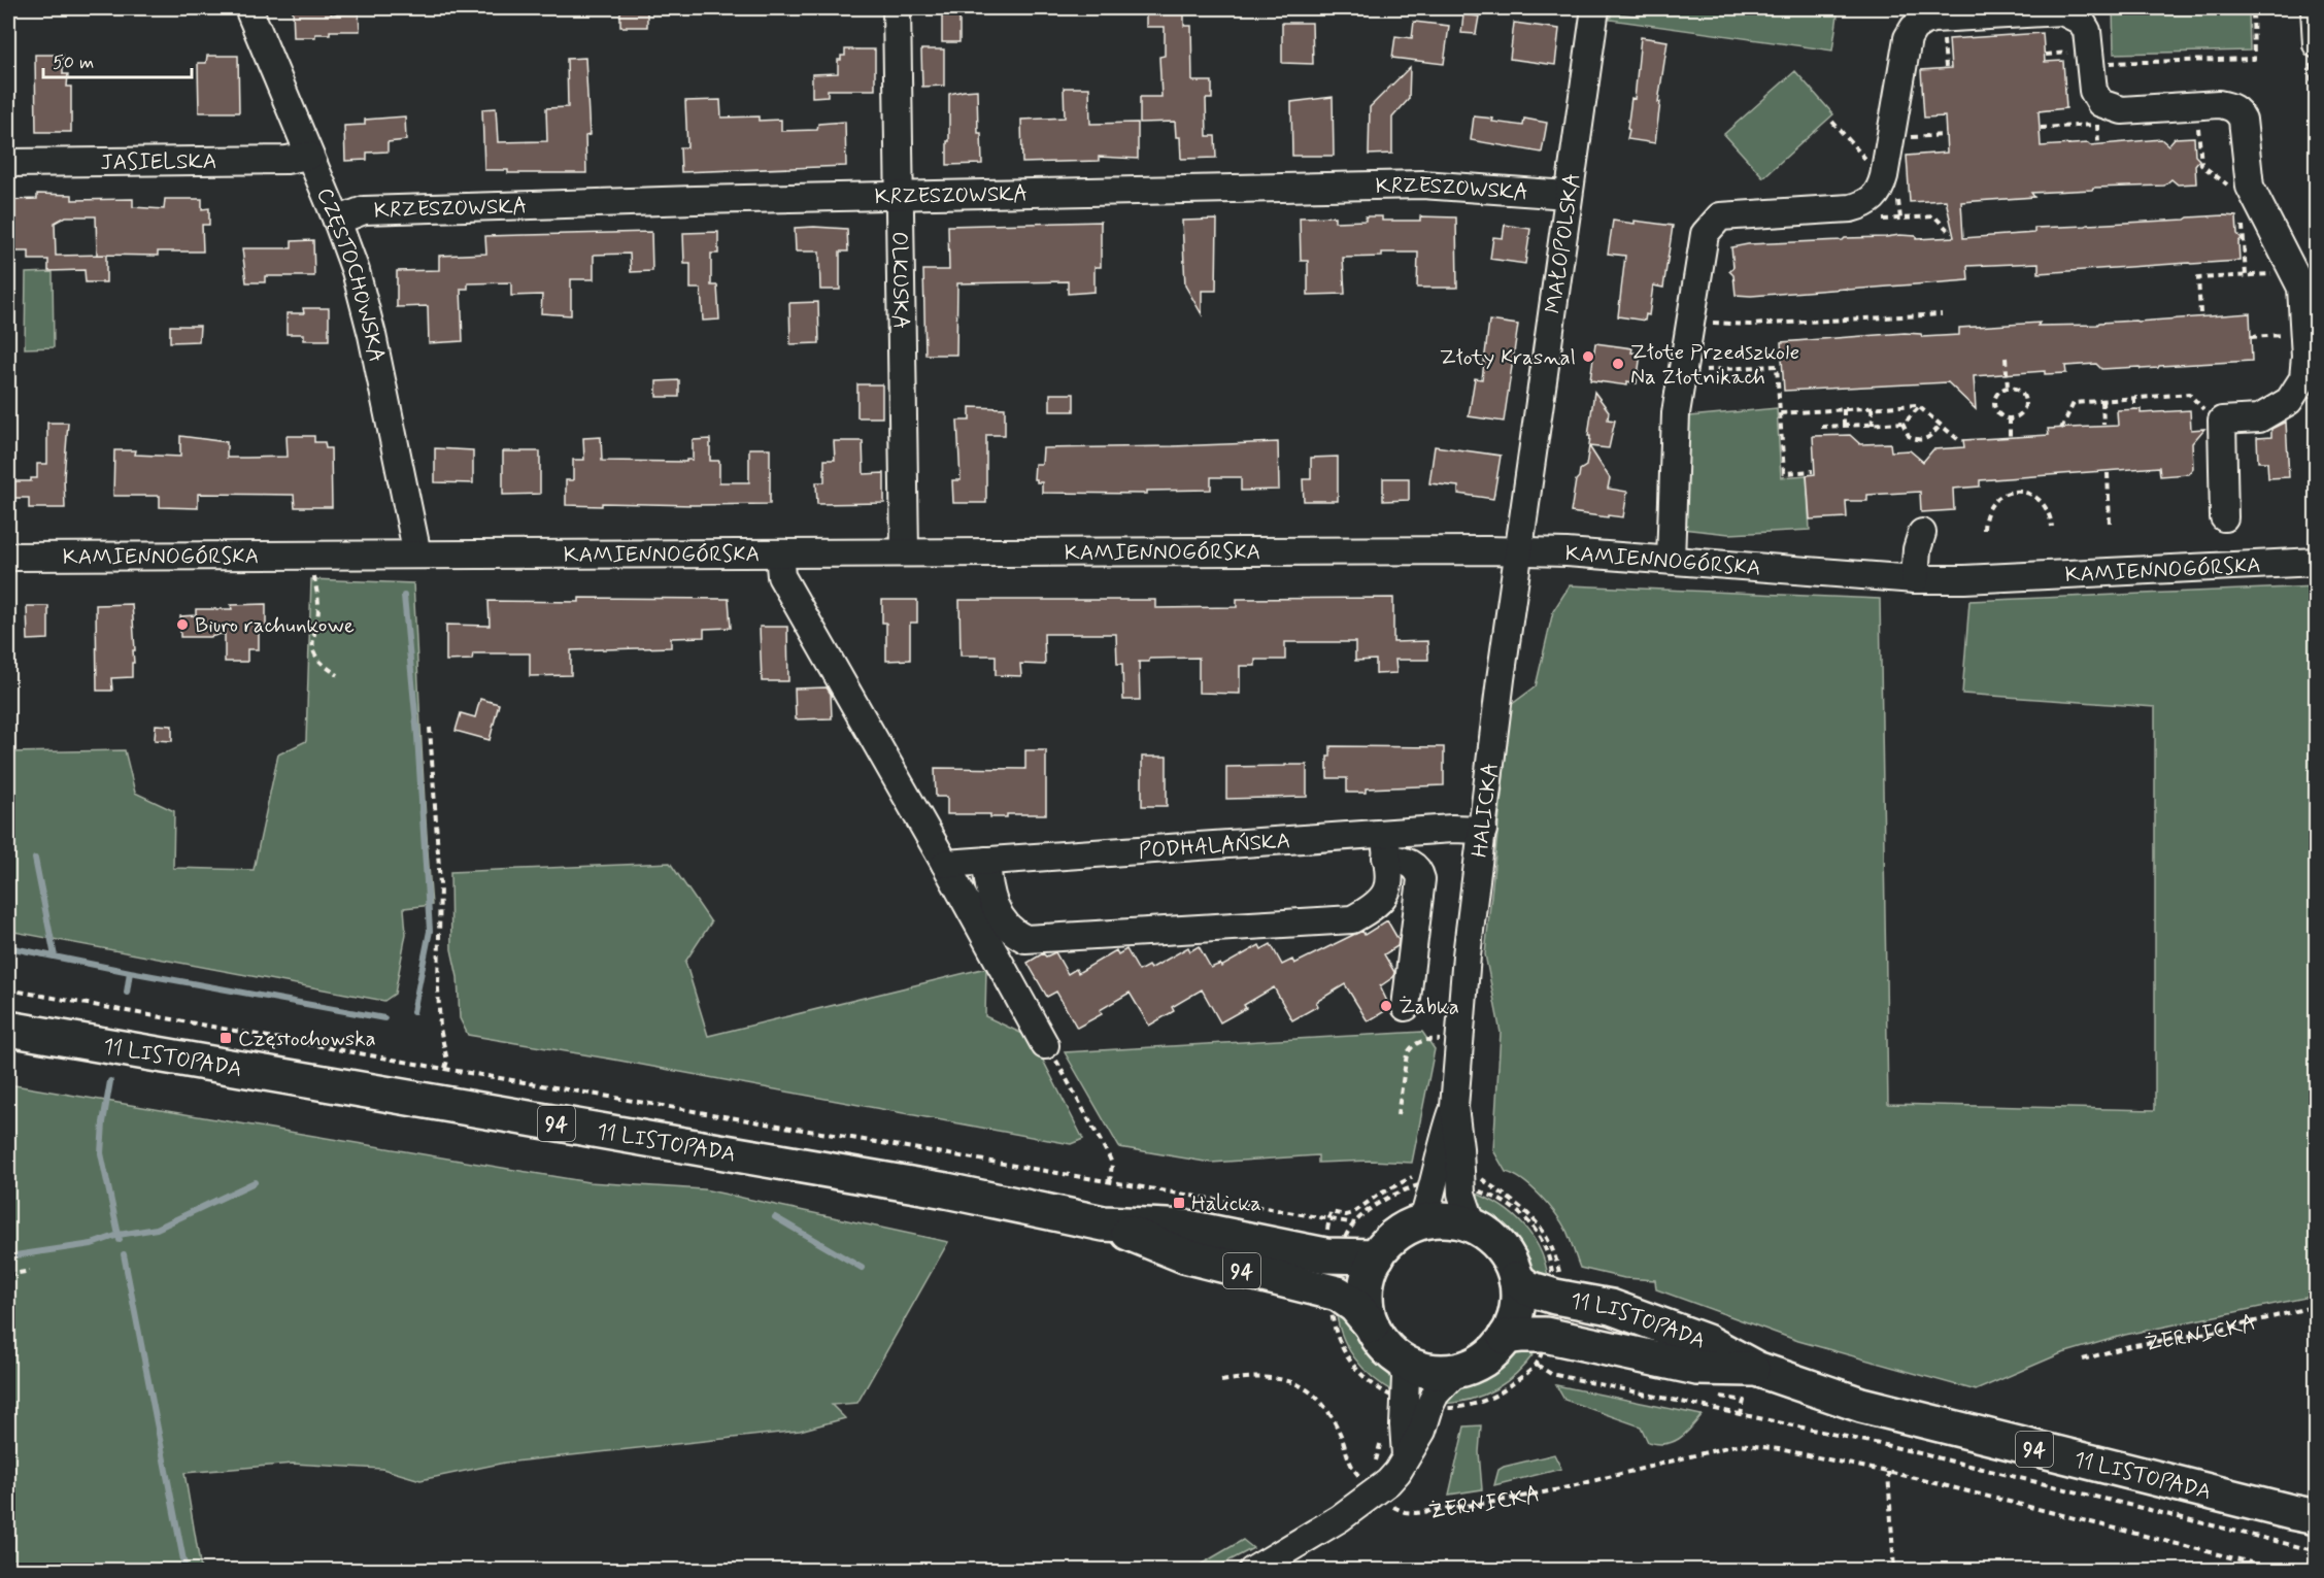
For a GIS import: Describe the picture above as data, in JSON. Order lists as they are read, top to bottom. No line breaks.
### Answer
{"streets":{"main road":["11 LISTOPADA","94"],"street":["JASIELSKA","KRZESZOWSKA","MAŁOPOLSKA","CZĘSTOCHOWSKA","OLKUSKA","KAMIENNOGÓRSKA","HALICKA","PODHALAŃSKA"],"path":["ŻERNICKA"]},"crossings":[["JASIELSKA","CZĘSTOCHOWSKA"],["KRZESZOWSKA","MAŁOPOLSKA"],["KRZESZOWSKA","CZĘSTOCHOWSKA"],["KRZESZOWSKA","OLKUSKA"],["MAŁOPOLSKA","KAMIENNOGÓRSKA"],["MAŁOPOLSKA","HALICKA"],["CZĘSTOCHOWSKA","KAMIENNOGÓRSKA"],["OLKUSKA","KAMIENNOGÓRSKA"],["KAMIENNOGÓRSKA","HALICKA"],["HALICKA","PODHALAŃSKA"],["HALICKA","11 LISTOPADA"],["HALICKA","94"],["11 LISTOPADA","94"]],"places":{"other":["Złoty Krasnal","Złote Przedszkole Na Złotnikach","Biuro rachunkowe","Żabka"],"transit":["Częstochowska","Halicka"]},"scale_bar":"50 m"}
